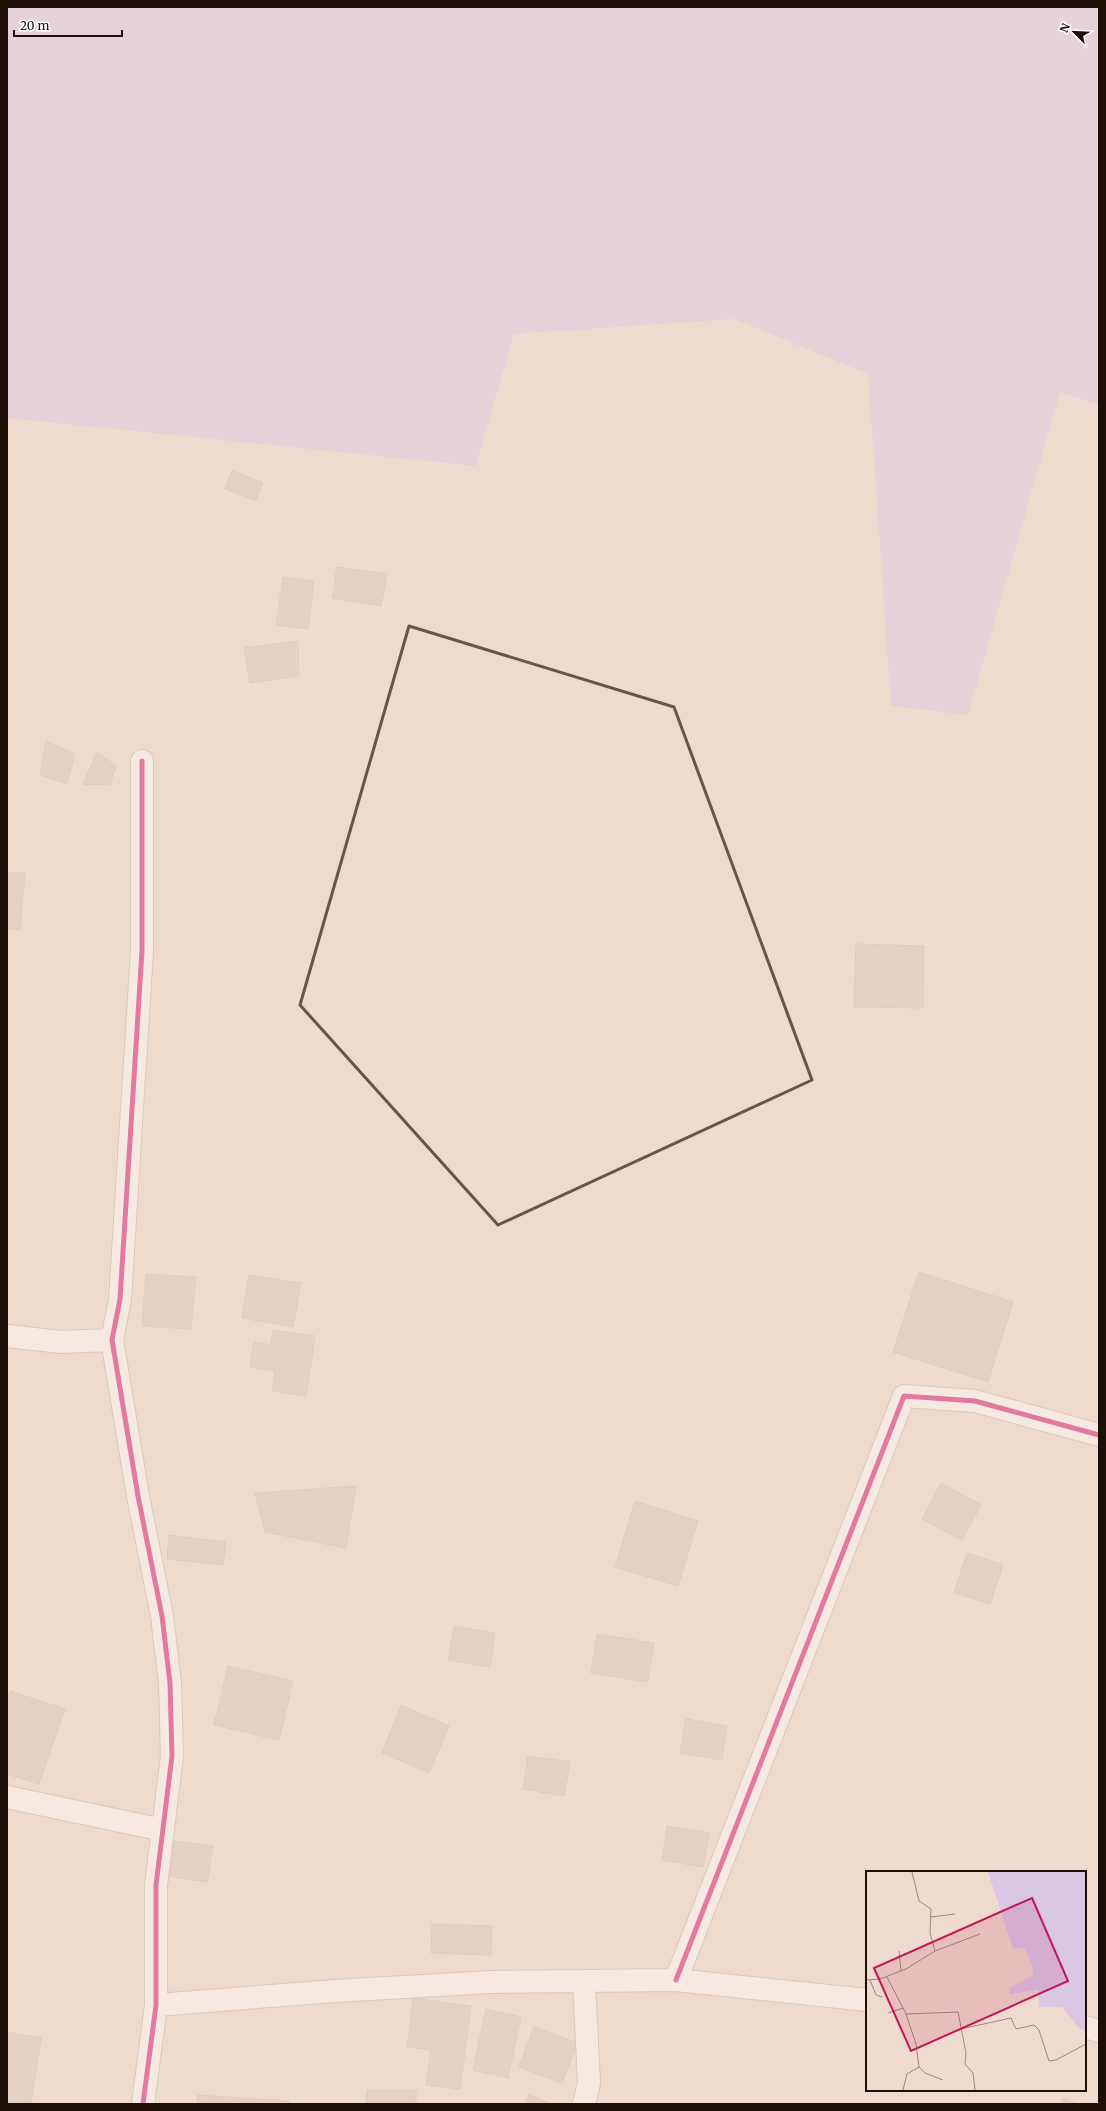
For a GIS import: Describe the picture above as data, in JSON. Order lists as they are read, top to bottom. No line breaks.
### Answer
{"scale_bar":"20 m","north":"top left"}
